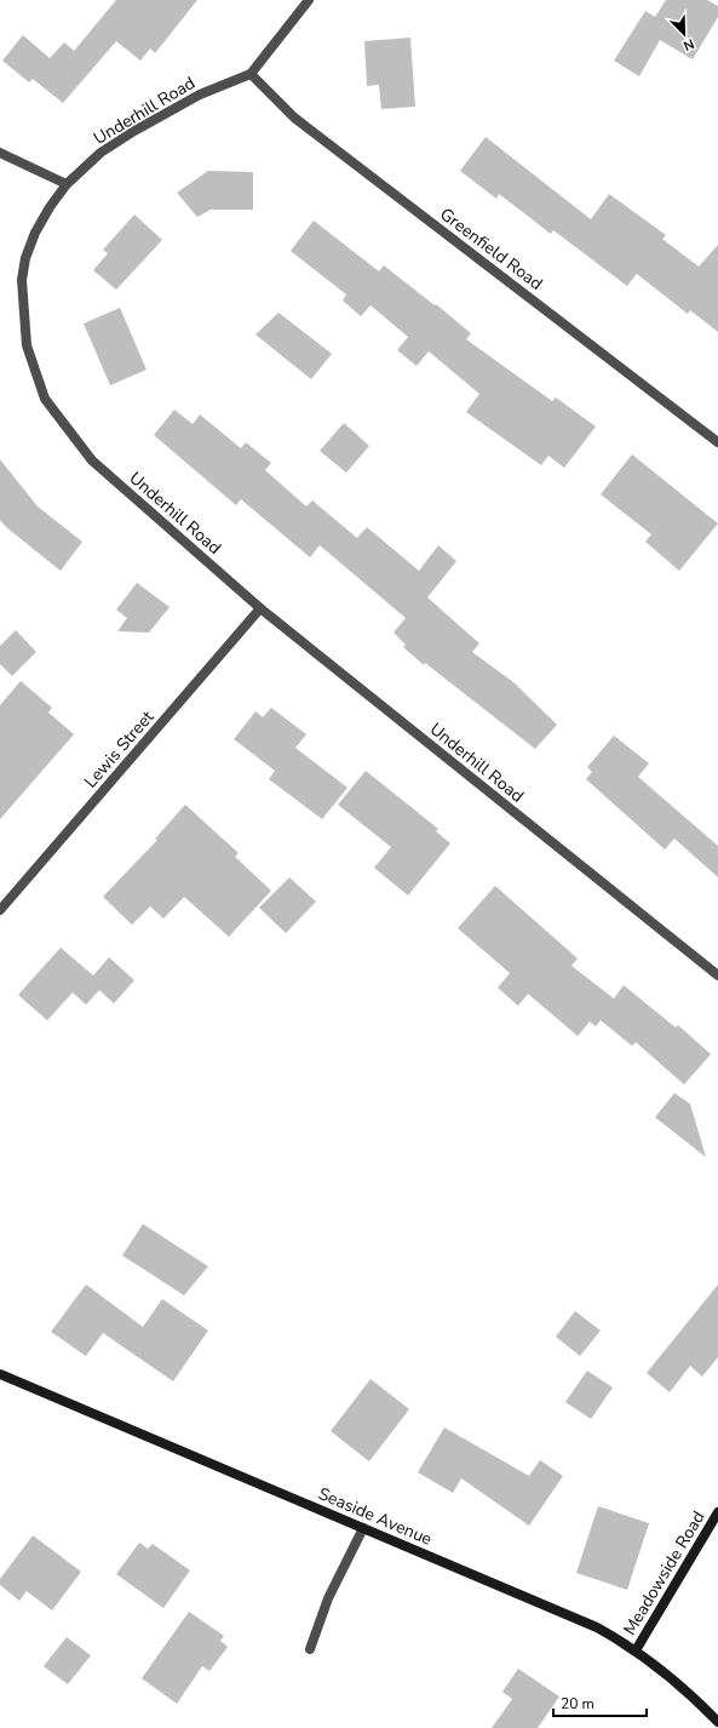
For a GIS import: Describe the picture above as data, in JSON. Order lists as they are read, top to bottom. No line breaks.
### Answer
{"streets":{"street":["Underhill Road","Greenfield Road","Lewis Street","Seaside Avenue","Meadowside Road"]},"crossings":[["Underhill Road","Greenfield Road"],["Underhill Road","Lewis Street"],["Seaside Avenue","Meadowside Road"]],"scale_bar":"20 m","north":"bottom right"}
